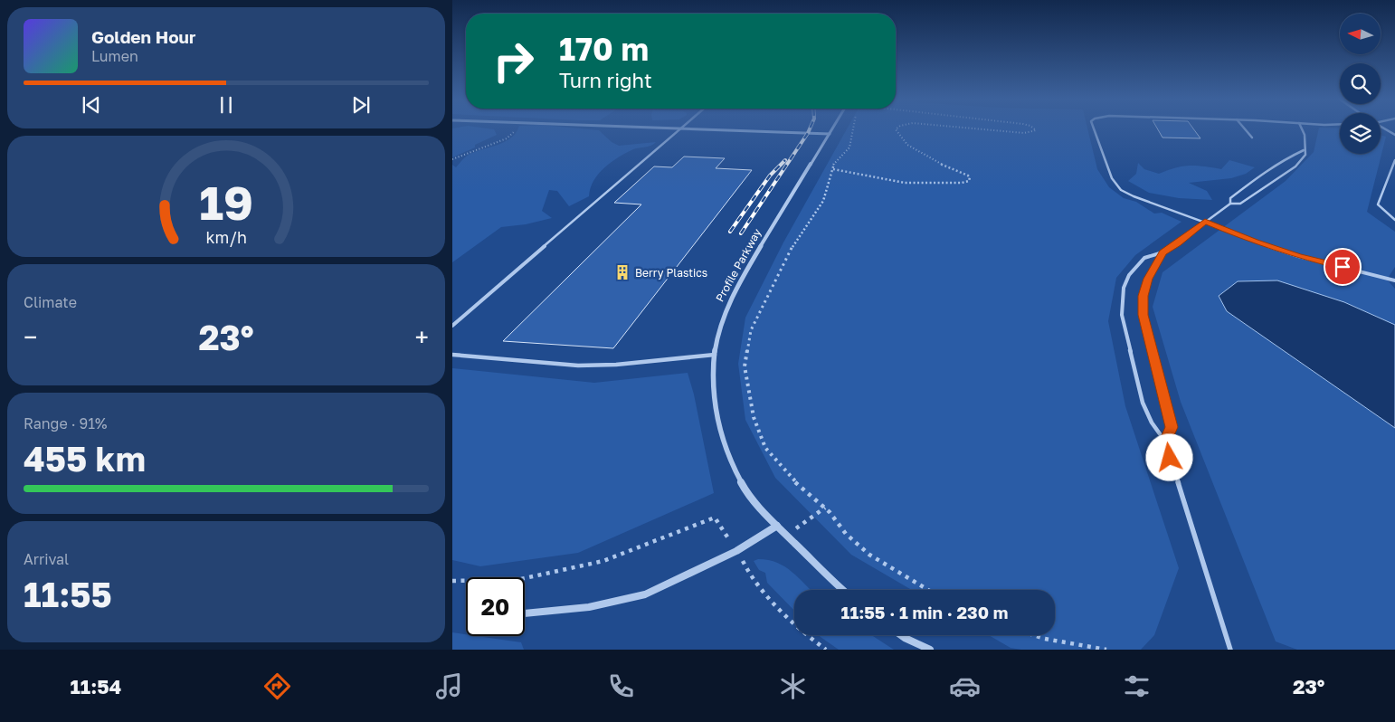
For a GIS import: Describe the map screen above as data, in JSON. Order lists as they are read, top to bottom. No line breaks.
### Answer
{"streets":{"street":["Profile Parkway"]},"places":{"building":["Berry Plastics"]},"north":"left","page":{"turn":["170 m","Turn right"],"song":["Golden Hour","Lumen"],"tile":["Climate",["Range · 91%","455 km"],["Arrival","11:55"]],"heat":["−","23°","+"],"limit":"20","trip":"11:55 · 1 min · 230 m","tabs":["11:54","23°"],"gauge":["19","km/h"]}}
